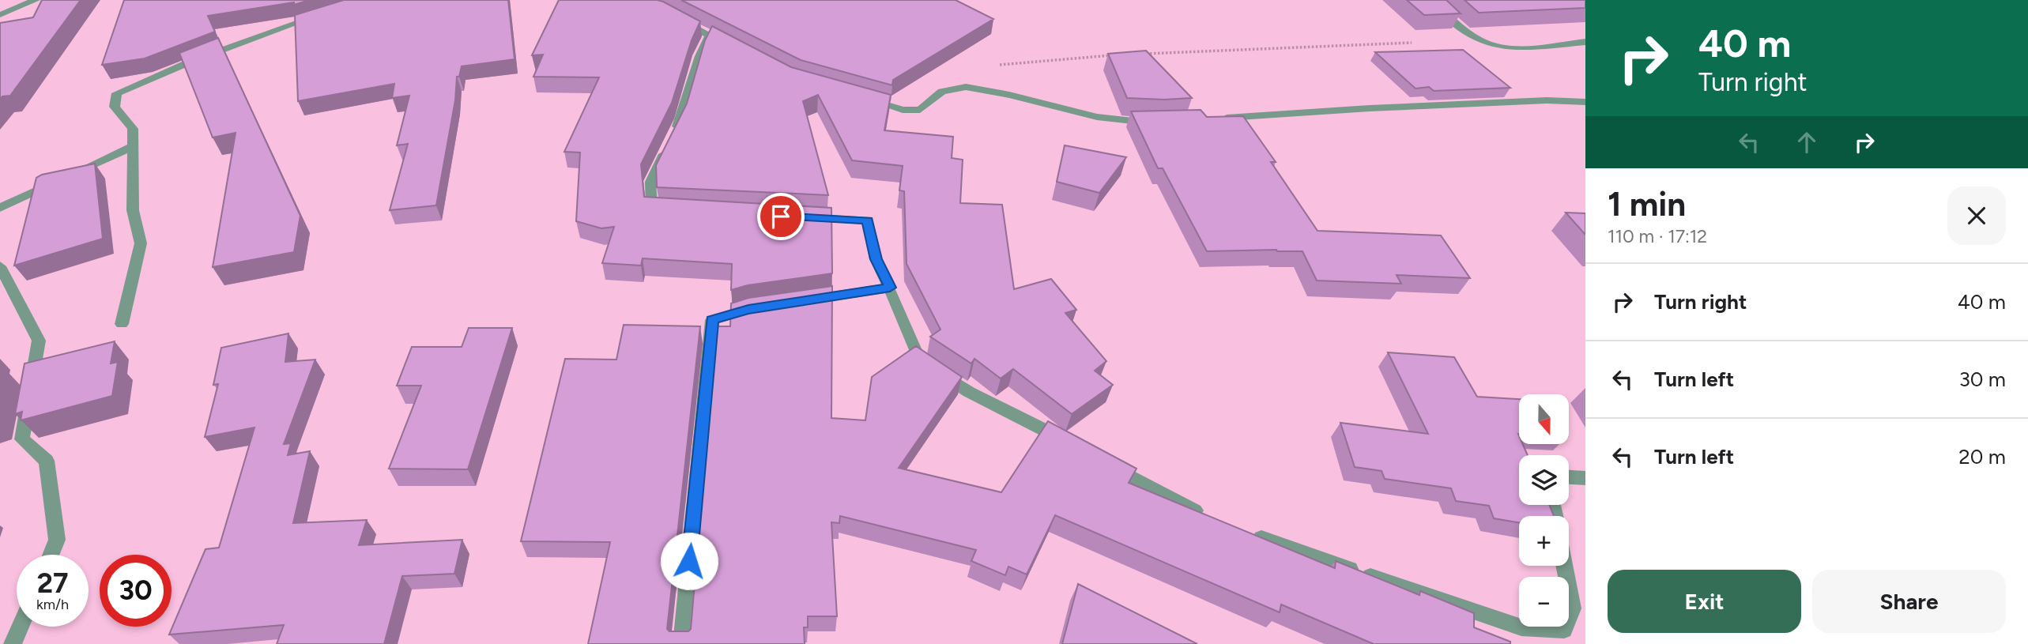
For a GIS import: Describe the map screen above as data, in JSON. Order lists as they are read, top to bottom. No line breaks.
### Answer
{"north":"bottom","page":{"turn":["40 m","Turn right"],"heading":["1 min","110 m · 17:12"],"list":[{"name":"Turn right","value":"40 m"},{"name":"Turn left","value":"30 m"},{"name":"Turn left","value":"20 m"}],"map_buttons":["+","−"],"speed":"27 km/h","limit":"30","buttons":["Exit","Share"]}}
